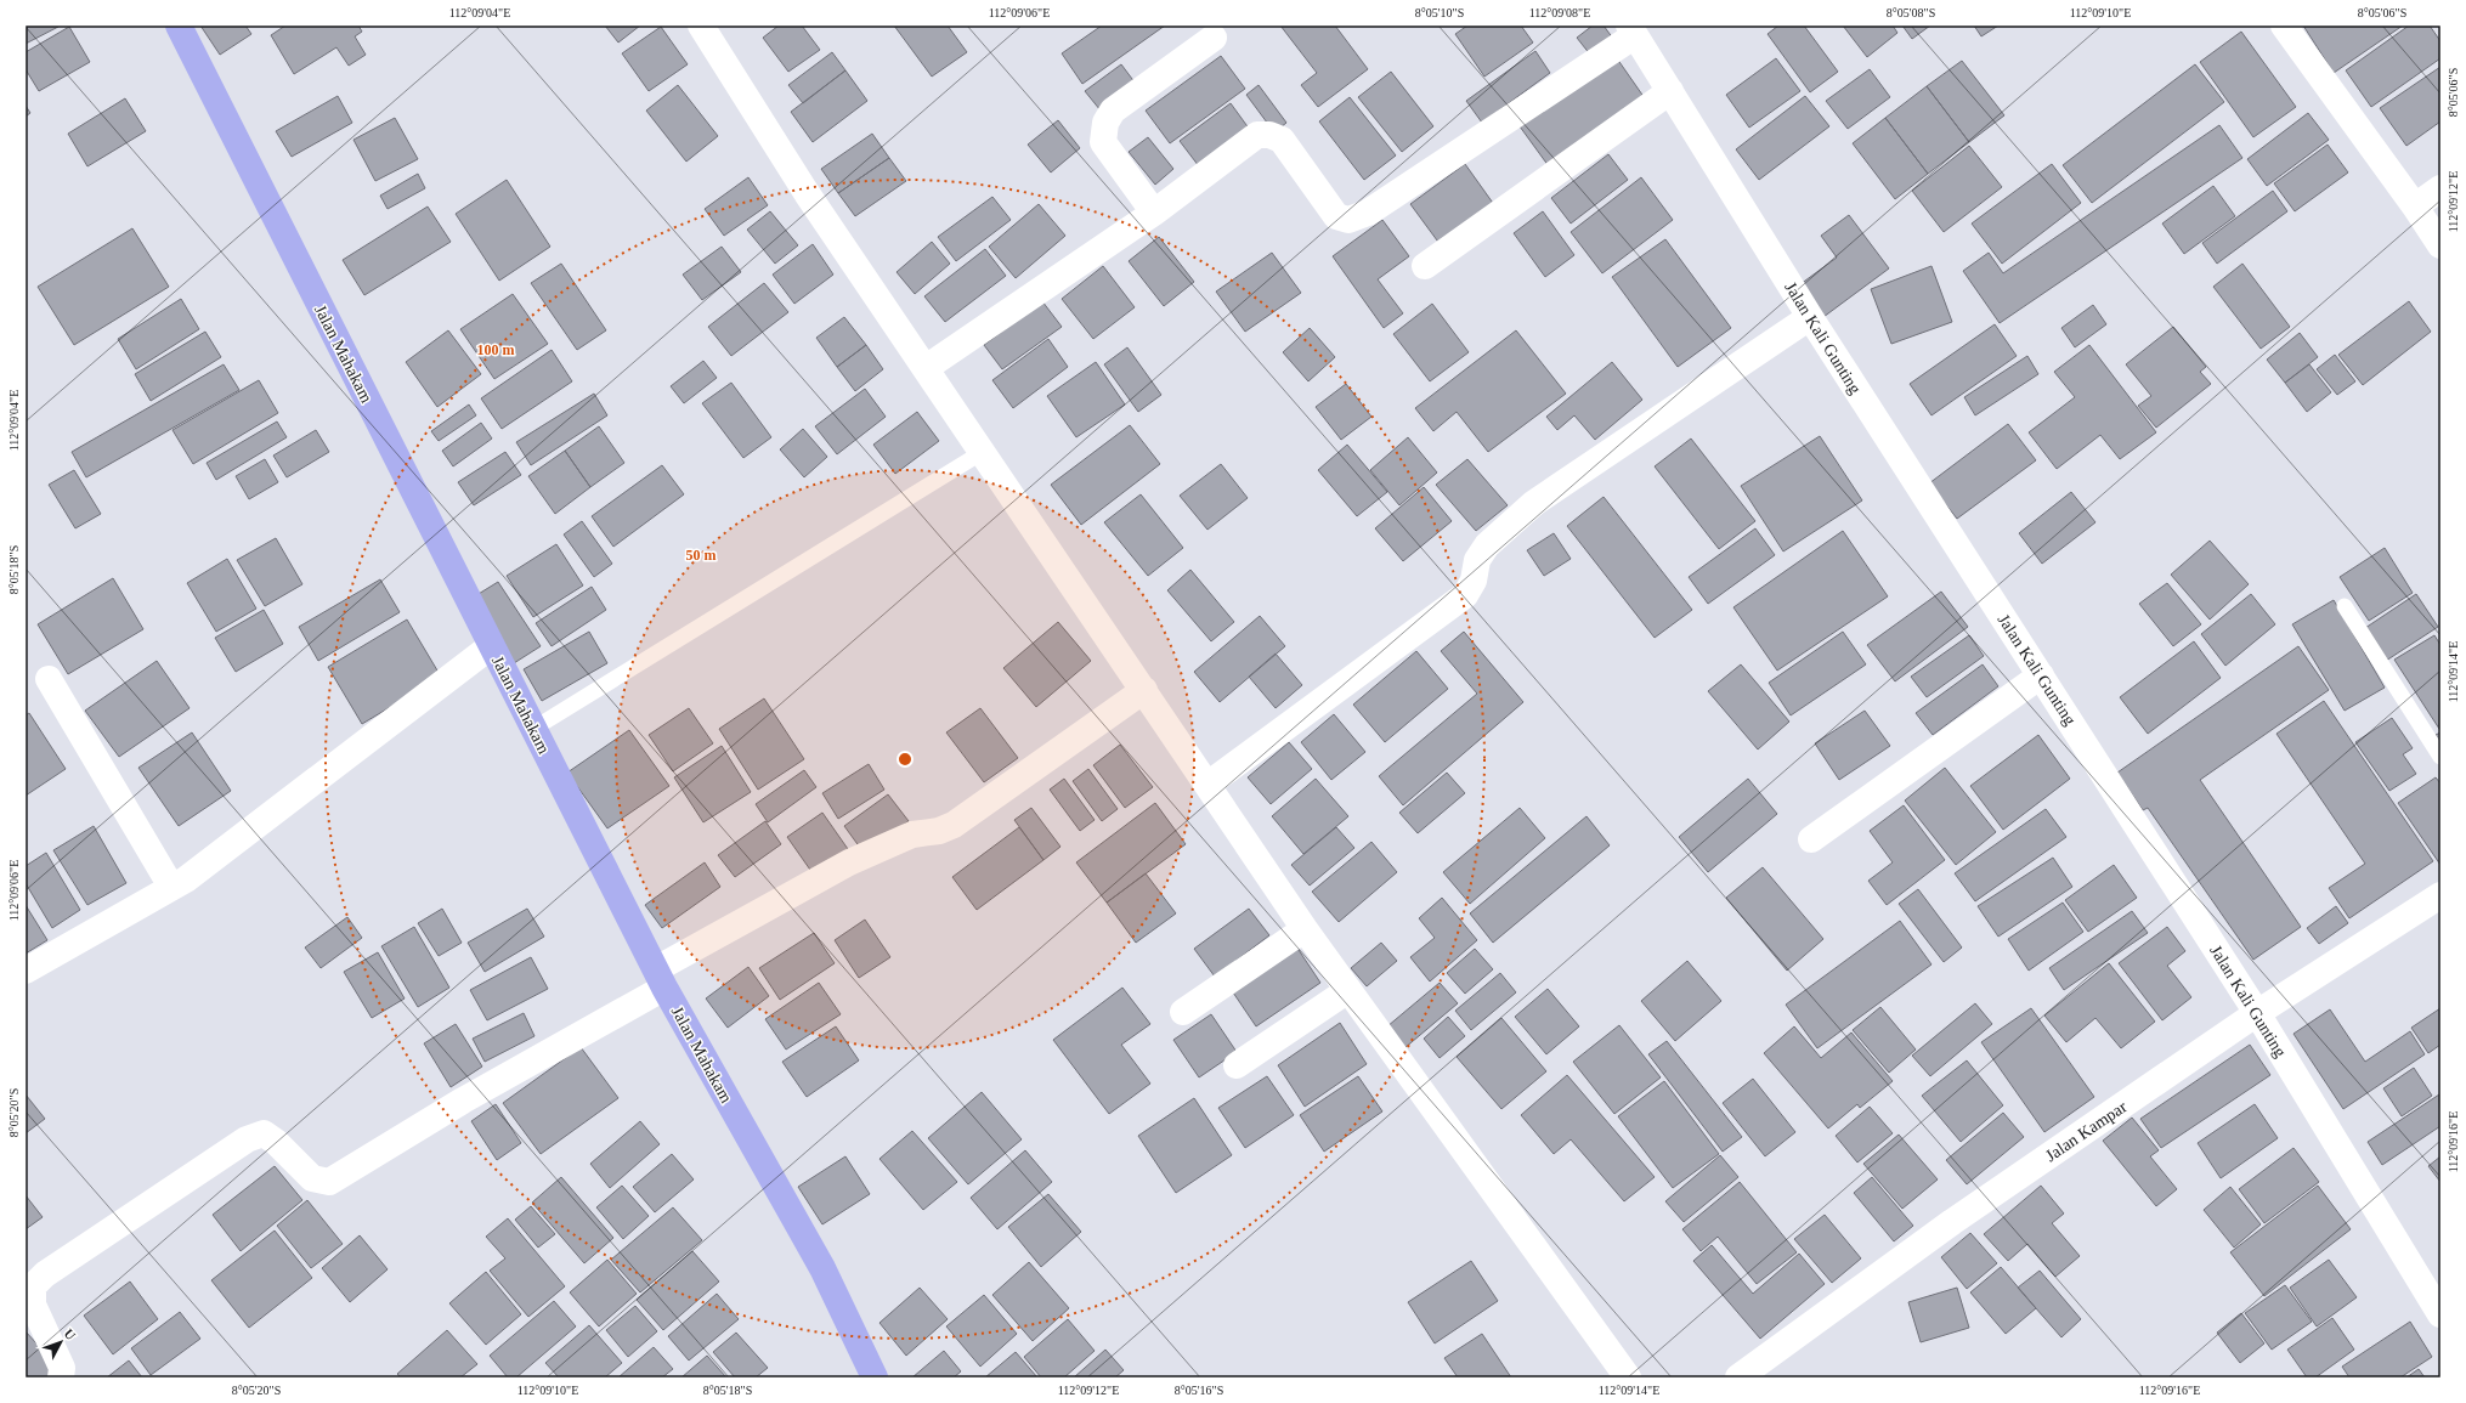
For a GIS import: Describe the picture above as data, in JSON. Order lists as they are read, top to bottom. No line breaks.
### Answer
{"streets":{"main road":["Jalan Mahakam"],"street":["Jalan Kali Gunting","Jalan Kampar"]},"crossings":[["Jalan Kali Gunting","Jalan Kampar"]],"north":"top right","coordinates":["112°09'04\"E","112°09'06\"E","8°05'10\"S","112°09'08\"E","8°05'08\"S","112°09'10\"E","8°05'06\"S","112°09'12\"E","8°05'18\"S","112°09'14\"E","8°05'20\"S","112°09'16\"E","8°05'16\"S"],"rings":["100 m","50 m"]}
